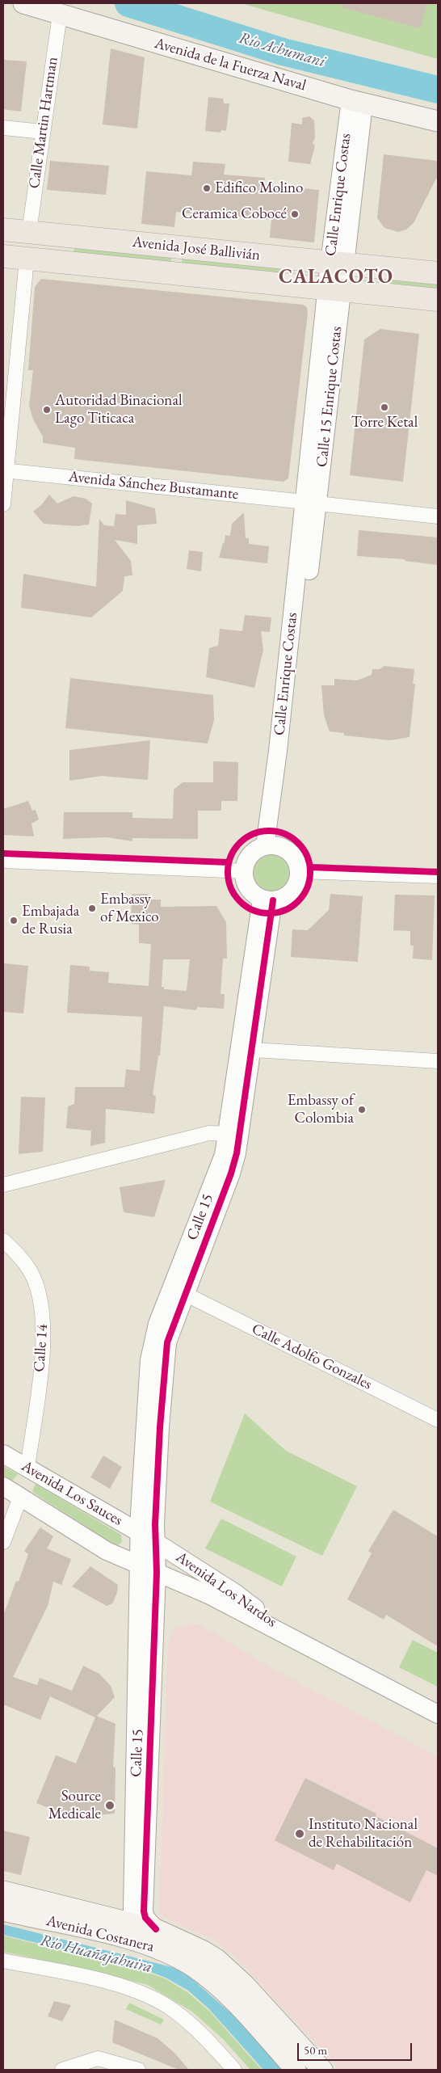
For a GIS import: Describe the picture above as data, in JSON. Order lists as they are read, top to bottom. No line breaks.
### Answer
{"streets":{"main road":["Avenida de la Fuerza Naval","Avenida José Ballivián","Avenida Costanera"],"street":["Calle Martin Hartman","Calle Enrique Costas","Calle 15 Enrique Costas","Avenida Sánchez Bustamante","Calle 15","Calle 14","Calle Adolfo Gonzales","Avenida Los Sauces","Avenida Los Nardos"]},"crossings":[["Avenida de la Fuerza Naval","Calle Martin Hartman"],["Avenida de la Fuerza Naval","Calle Enrique Costas"],["Calle Martin Hartman","Avenida José Ballivián"],["Calle Enrique Costas","Avenida José Ballivián"],["Calle Enrique Costas","Calle 15 Enrique Costas"],["Calle Enrique Costas","Avenida Sánchez Bustamante"],["Calle Enrique Costas","Calle 15"],["Avenida José Ballivián","Calle 15 Enrique Costas"],["Calle 15 Enrique Costas","Avenida Sánchez Bustamante"],["Calle 15","Calle Adolfo Gonzales"],["Calle 15","Avenida Los Sauces"],["Calle 15","Avenida Los Nardos"],["Calle 15","Avenida Costanera"],["Calle 14","Avenida Los Sauces"],["Avenida Los Sauces","Avenida Los Nardos"]],"districts":["CALACOTO"],"water":["Río Achumani","Río Huañajahuira"],"places":["Edifico Molino","Ceramica Cobocé","Torre Ketal","Autoridad Binacional Lago Titicaca","Embassy of Mexico","Embajada de Rusia","Embassy of Colombia","Source Medicale","Instituto Nacional de Rehabilitación"],"scale_bar":"50 m"}
